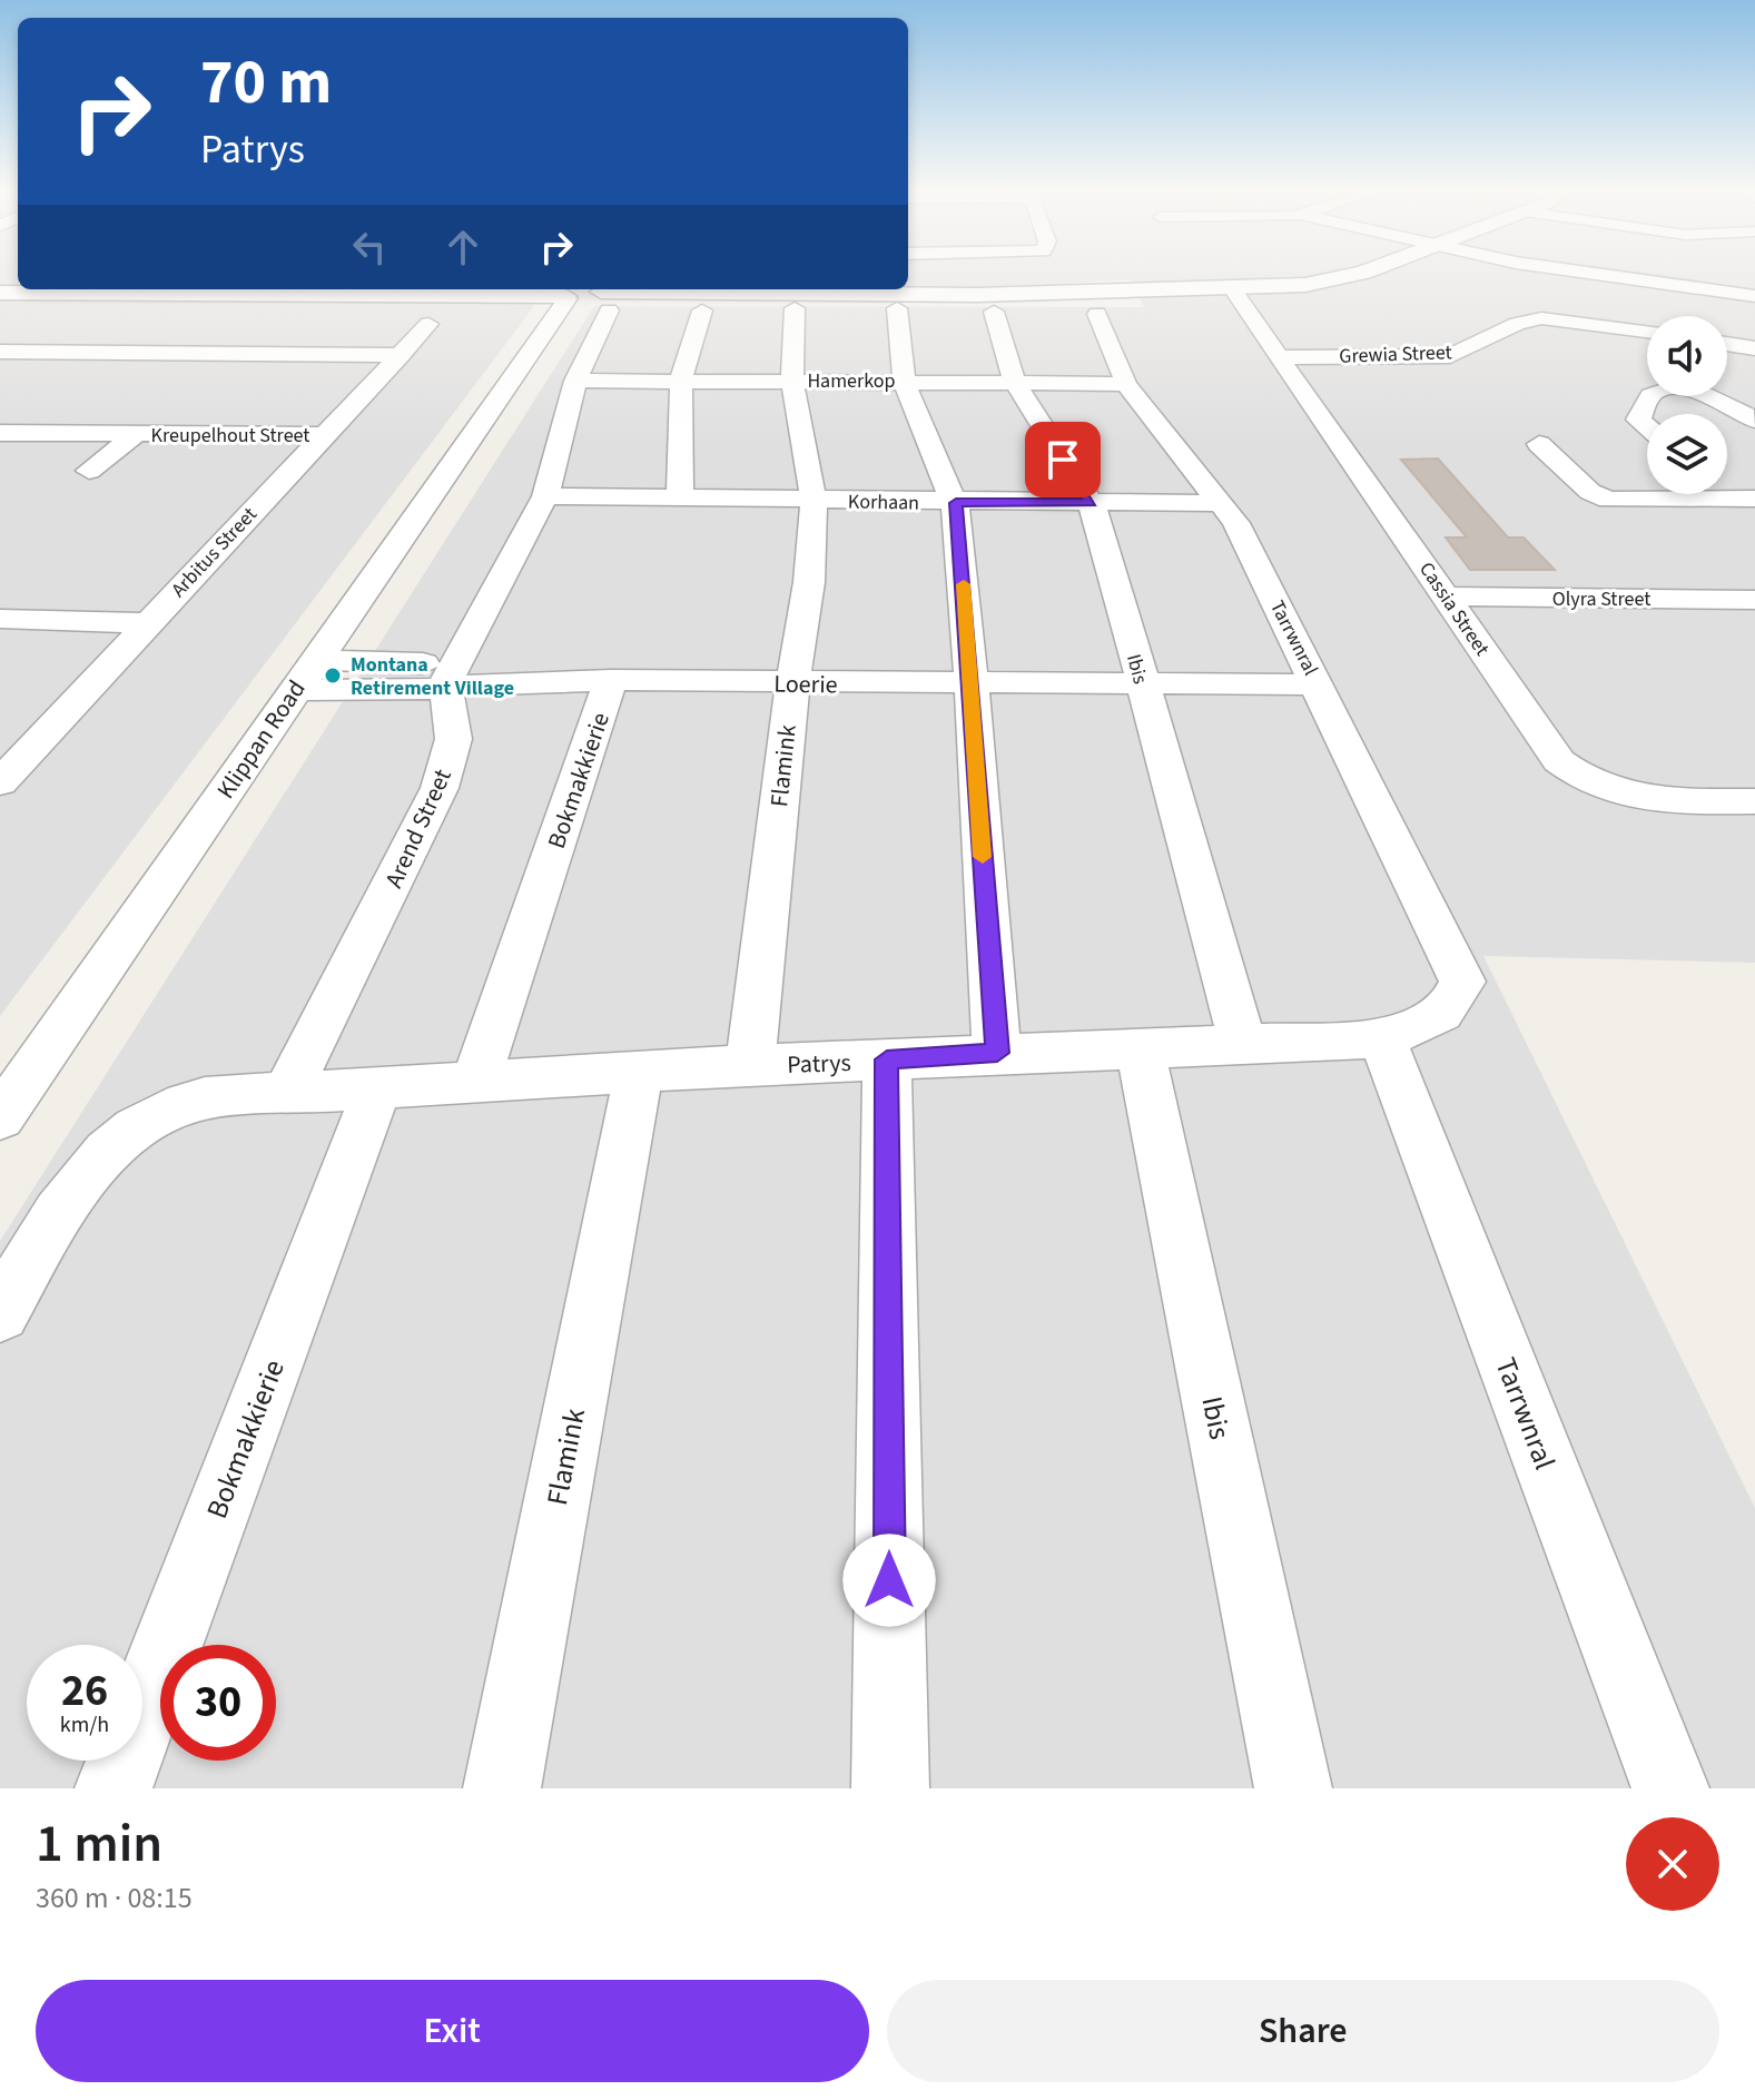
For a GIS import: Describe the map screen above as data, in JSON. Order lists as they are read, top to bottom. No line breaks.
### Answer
{"streets":{"street":["Grewia Street","Hamerkop","Kreupelhout Street","Korhaan","Arbitus Street","Olyra Street","Cassia Street","Tarrwnral","Ibis","Loerie","Klippan Road","Flamink","Bokmakkierie","Arend Street","Patrys"]},"crossings":[["Grewia Street","Cassia Street"],["Hamerkop","Tarrwnral"],["Hamerkop","Ibis"],["Hamerkop","Flamink"],["Kreupelhout Street","Arbitus Street"],["Korhaan","Tarrwnral"],["Korhaan","Ibis"],["Korhaan","Flamink"],["Olyra Street","Cassia Street"],["Tarrwnral","Loerie"],["Tarrwnral","Patrys"],["Ibis","Loerie"],["Ibis","Patrys"],["Loerie","Klippan Road"],["Loerie","Flamink"],["Loerie","Bokmakkierie"],["Loerie","Arend Street"],["Flamink","Patrys"],["Bokmakkierie","Patrys"],["Arend Street","Patrys"]],"places":["Montana Retirement Village"],"page":{"turn":["70 m","Patrys"],"speed":"26 km/h","limit":"30","heading":["1 min","360 m · 08:15"],"buttons":["Exit","Share"]}}
